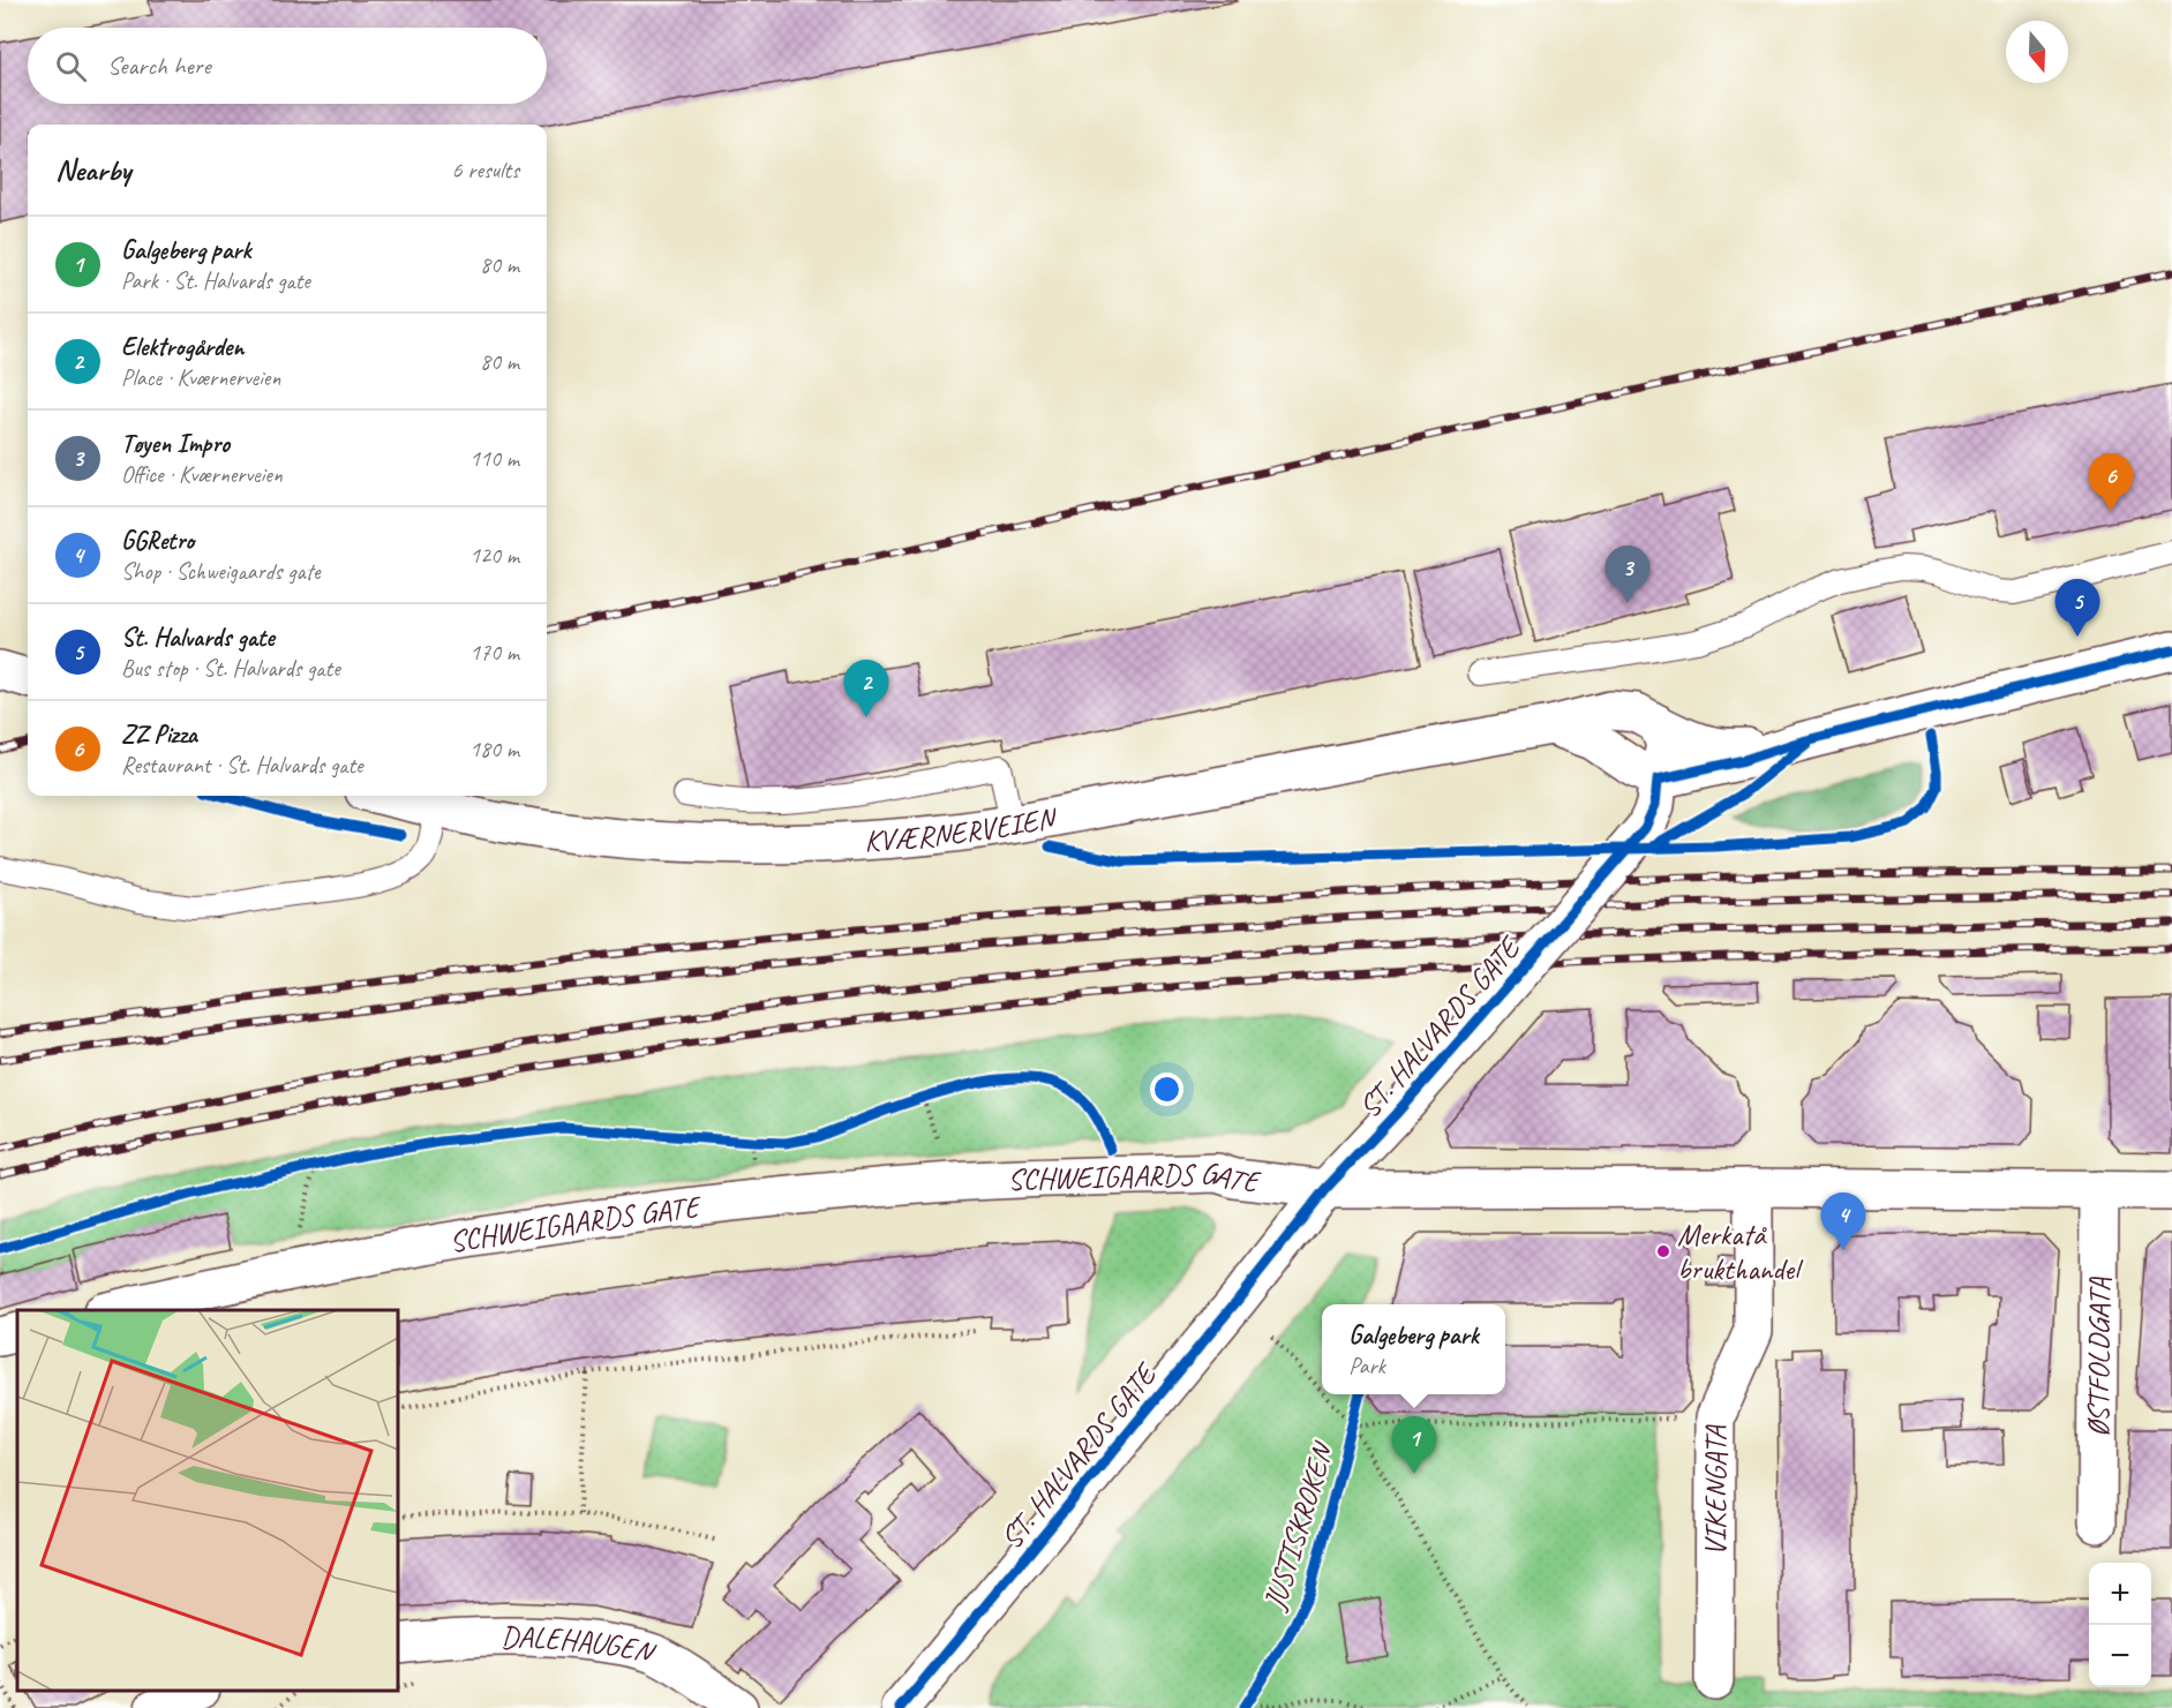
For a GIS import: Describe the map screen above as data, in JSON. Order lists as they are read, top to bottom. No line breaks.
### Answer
{"streets":{"street":["KVÆRNERVEIEN","ST. HALVARDS GATE","SCHWEIGAARDS GATE","ØSTFOLDGATA","VIKENGATA","DALEHAUGEN"],"cycle path":["JUSTISKROKEN"]},"crossings":[["ST. HALVARDS GATE","SCHWEIGAARDS GATE"],["SCHWEIGAARDS GATE","ØSTFOLDGATA"],["SCHWEIGAARDS GATE","VIKENGATA"]],"places":["Merkatå brukthandel"],"north":"bottom","page":{"search":"Search here","heading":["Nearby","6 results"],"list":[{"mark":"1","name":"Galgeberg park","note":"Park · St. Halvards gate","value":"80 m"},{"mark":"2","name":"Elektrogården","note":"Place · Kværnerveien","value":"80 m"},{"mark":"3","name":"Tøyen Impro","note":"Office · Kværnerveien","value":"110 m"},{"mark":"4","name":"GGRetro","note":"Shop · Schweigaards gate","value":"120 m"},{"mark":"5","name":"St. Halvards gate","note":"Bus stop · St. Halvards gate","value":"170 m"},{"mark":"6","name":"ZZ Pizza","note":"Restaurant · St. Halvards gate","value":"180 m"}],"pins":["6","3","5","2","4","1"],"popup":["Galgeberg park","Park"],"map_buttons":["+","−"]}}
